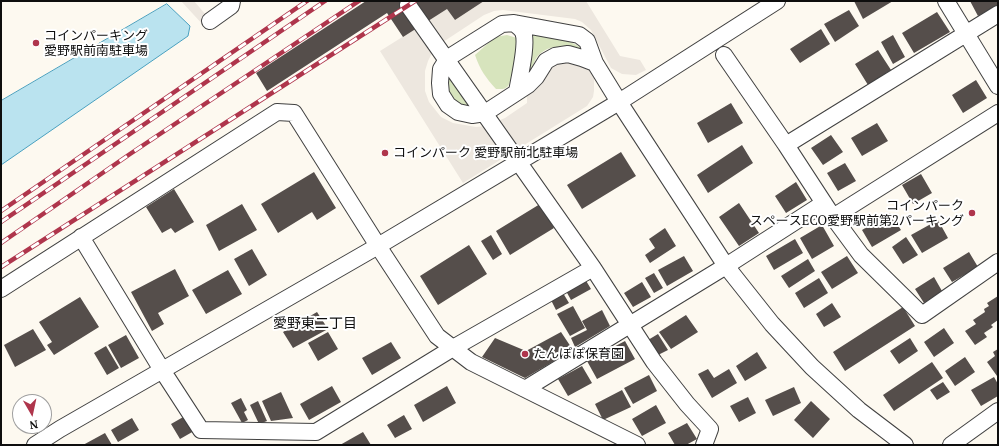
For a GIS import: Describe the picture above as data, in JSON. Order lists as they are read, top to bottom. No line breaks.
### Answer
{"districts":["愛野東二丁目"],"places":["コインパーキング 愛野駅前南駐車場","コインパーク 愛野駅前北駐車場","コインパーク スペースECO愛野駅前第2パーキング","たんぽぽ保育園"],"north":"bottom"}
